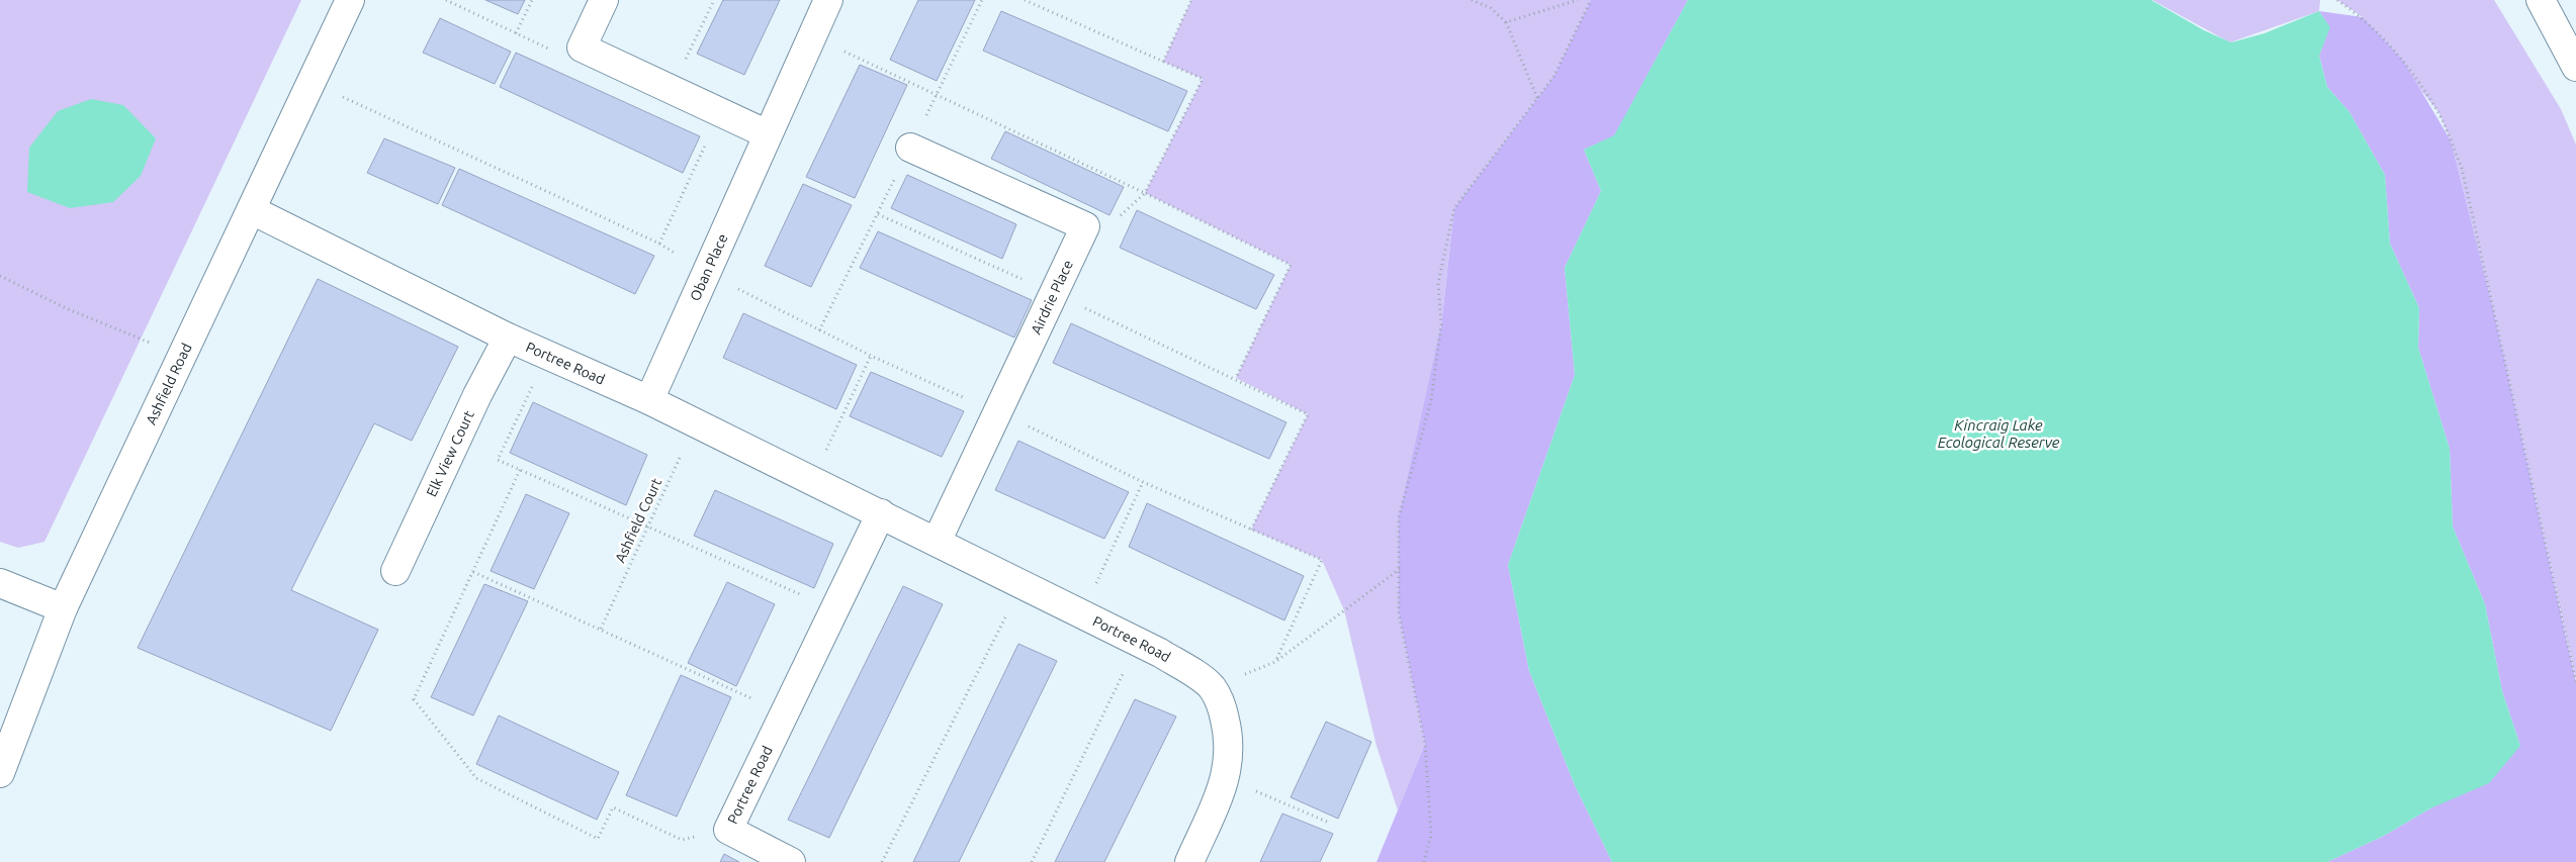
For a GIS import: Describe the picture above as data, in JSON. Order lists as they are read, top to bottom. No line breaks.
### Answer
{"streets":{"street":["Oban Place","Airdrie Place","Portree Road","Ashfield Road","Elk View Court"],"path":["Ashfield Court"]},"crossings":[["Oban Place","Portree Road"],["Airdrie Place","Portree Road"],["Portree Road","Ashfield Road"],["Portree Road","Elk View Court"],["Portree Road","Ashfield Court"]],"water":["Kincraig Lake Ecological Reserve"]}
